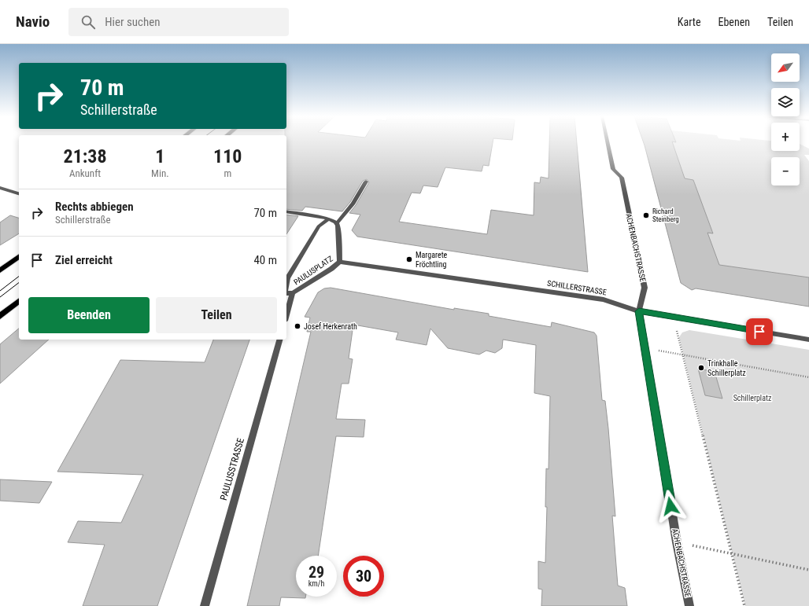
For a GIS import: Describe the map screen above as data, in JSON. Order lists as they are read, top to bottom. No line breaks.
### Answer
{"streets":{"street":["ACHENBACHSTRASSE","PAULUSPLATZ","SCHILLERSTRASSE","PAULUSSTRASSE"]},"crossings":[["ACHENBACHSTRASSE","SCHILLERSTRASSE"],["PAULUSPLATZ","SCHILLERSTRASSE"]],"parks":["Schillerplatz"],"places":["Richard Steinberg","Margarete Fröchtling","Josef Herkenrath","Trinkhalle Schillerplatz"],"north":"bottom left","page":{"header":"Navio","search":"Hier suchen","nav":["Karte","Ebenen","Teilen"],"map_buttons":["+","−"],"turn":["70 m","Schillerstraße"],"eta":["21:38","Ankunft","1","Min.","110","m"],"list":[{"name":"Rechts abbiegen","note":"Schillerstraße","value":"70 m"},{"name":"Ziel erreicht","value":"40 m"}],"buttons":["Beenden","Teilen"],"speed":"29 km/h","limit":"30"}}
